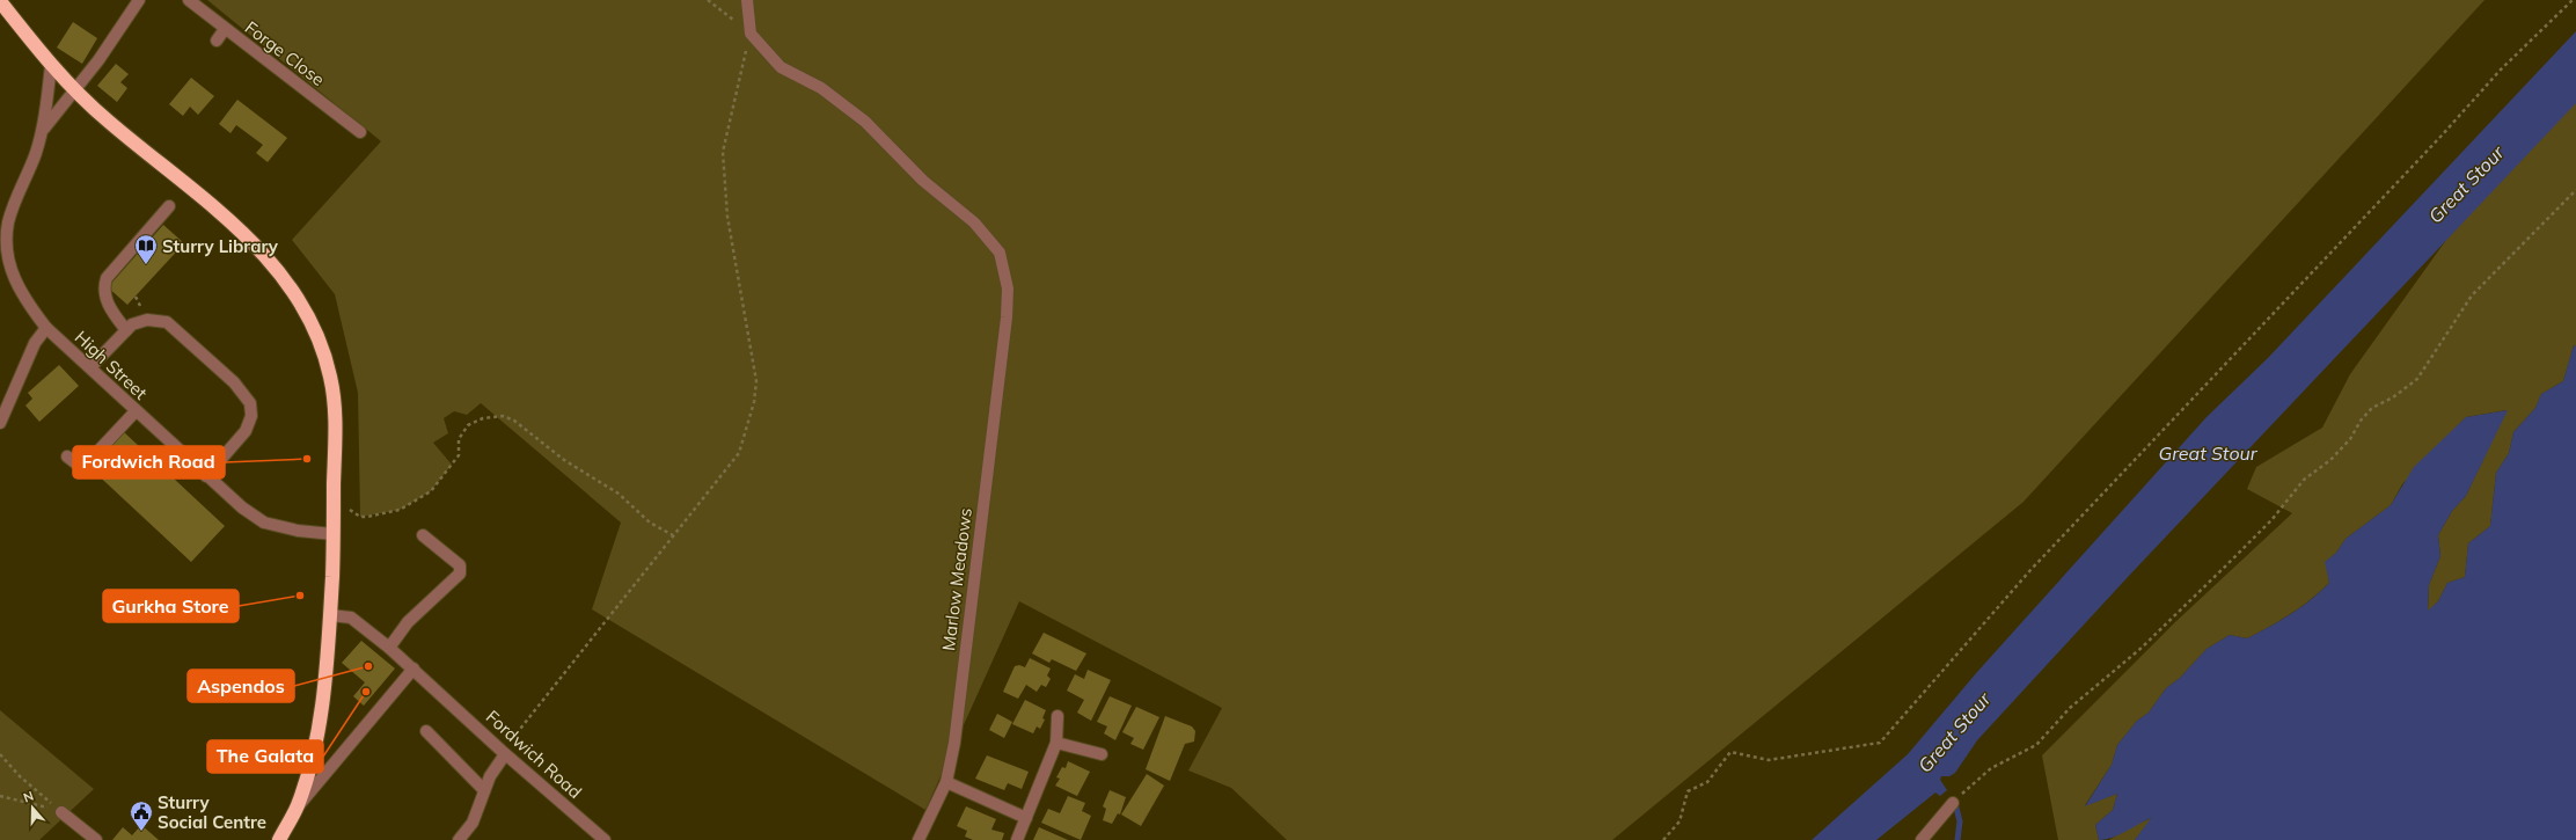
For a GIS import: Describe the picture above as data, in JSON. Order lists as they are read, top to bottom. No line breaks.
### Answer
{"streets":{"street":["Forge Close","High Street","Marlow Meadows","Fordwich Road"]},"water":["Great Stour"],"places":{"library":["Sturry Library"],"other":["Fordwich Road","Gurkha Store","Aspendos","The Galata"],"public building":["Sturry Social Centre"]},"north":"top"}
